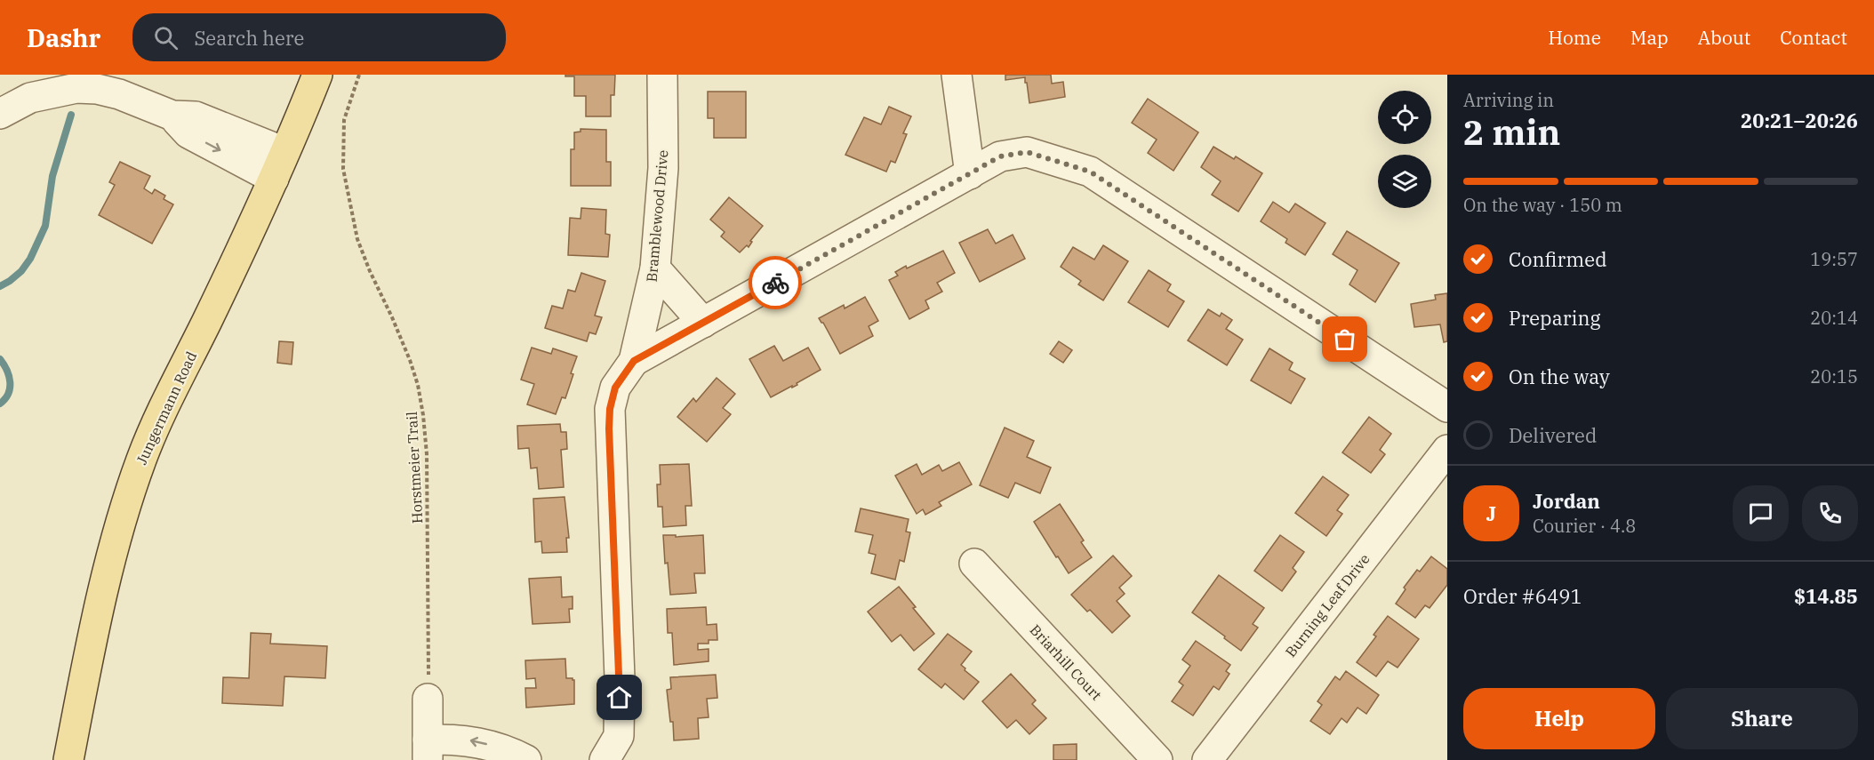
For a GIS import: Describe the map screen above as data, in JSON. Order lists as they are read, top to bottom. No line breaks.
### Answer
{"streets":{"main road":["Jungermann Road"],"street":["Bramblewood Drive","Burning Leaf Drive","Briarhill Court"],"path":["Horstmeier Trail"]},"page":{"header":"Dashr","search":"Search here","nav":["Home","Map","About","Contact"],"heading":["2 min","Arriving in","20:21–20:26"],"panel":["Jordan","Courier · 4.8","Order #6491","$14.85"],"bar":"On the way · 150 m","list":[["Confirmed","19:57"],["Preparing","20:14"],["On the way","20:15"],"Delivered"],"round":"J","buttons":["Help","Share"]}}
